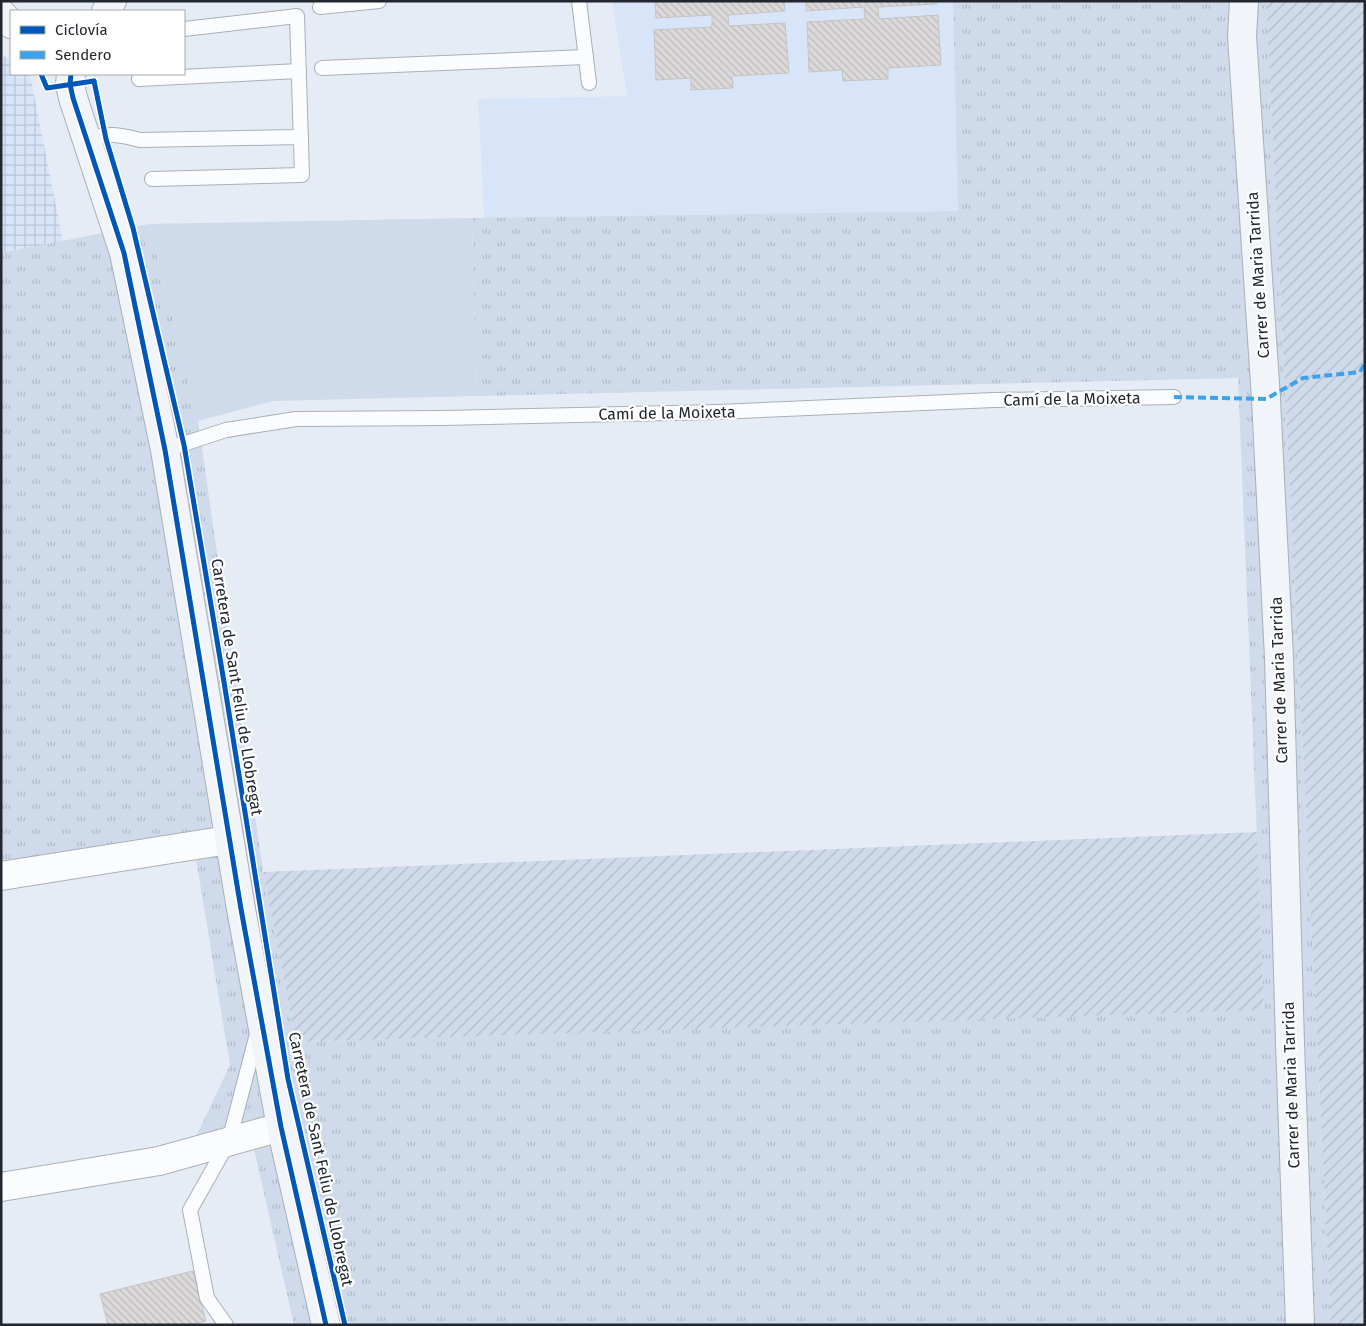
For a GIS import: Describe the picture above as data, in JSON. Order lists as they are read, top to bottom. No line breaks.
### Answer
{"streets":{"main road":["Carrer de Maria Tarrida","Carretera de Sant Feliu de Llobregat"],"lane":["Camí de la Moixeta"]},"crossings":[["Camí de la Moixeta","Carretera de Sant Feliu de Llobregat"]],"legend":["Ciclovía","Sendero"]}
